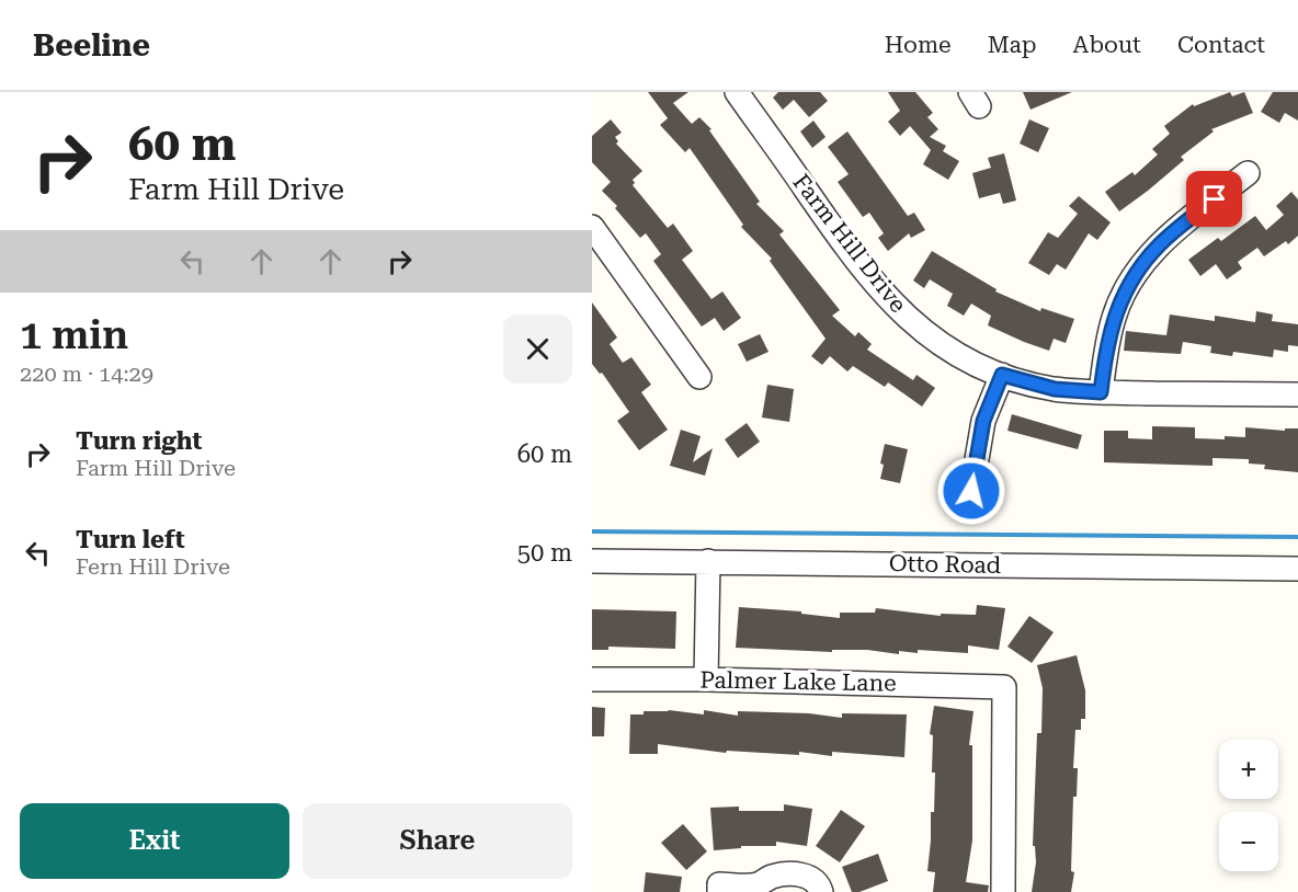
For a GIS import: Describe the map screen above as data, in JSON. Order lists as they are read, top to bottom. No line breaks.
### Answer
{"streets":{"street":["Farm Hill Drive","Otto Road","Palmer Lake Lane"]},"page":{"header":"Beeline","nav":["Home","Map","About","Contact"],"turn":["60 m","Farm Hill Drive"],"heading":["1 min","220 m · 14:29"],"list":[{"name":"Turn right","note":"Farm Hill Drive","value":"60 m"},{"name":"Turn left","note":"Fern Hill Drive","value":"50 m"}],"map_buttons":["+","−"],"buttons":["Exit","Share"]}}
